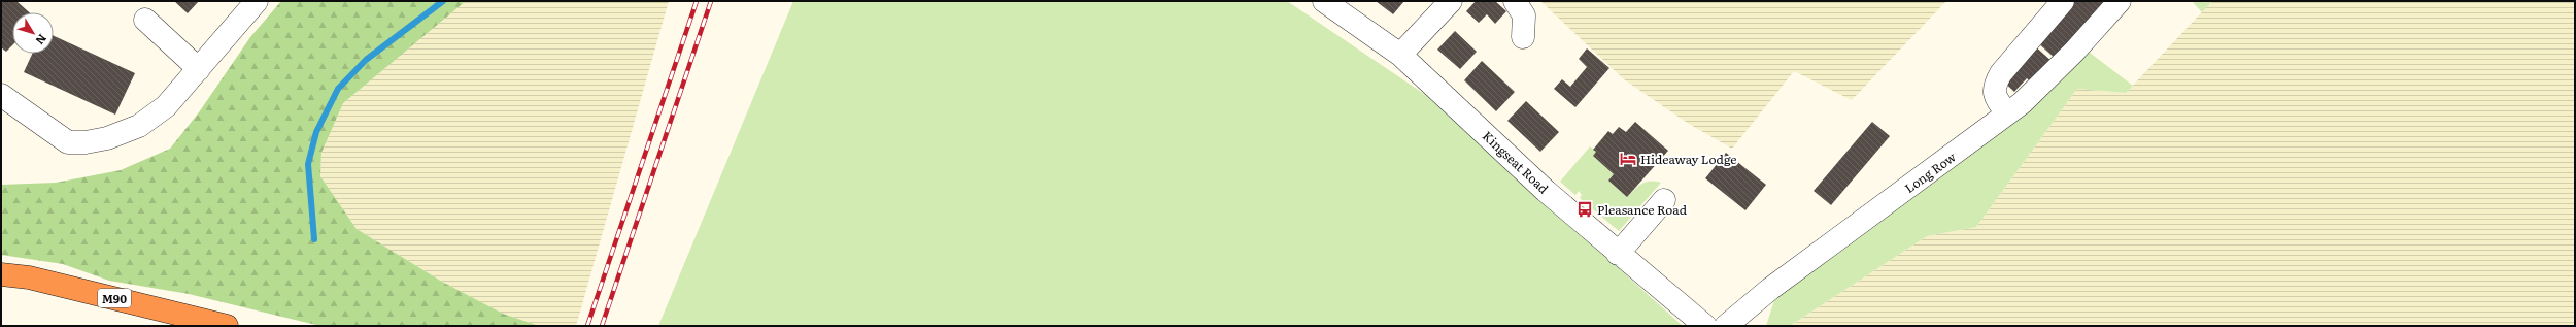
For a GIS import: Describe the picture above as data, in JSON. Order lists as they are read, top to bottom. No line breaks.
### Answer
{"streets":{"highway":["M90"],"street":["Kingseat Road","Long Row"]},"places":{"hotel":["Hideaway Lodge"],"bus stop":["Pleasance Road"]},"north":"bottom right"}
